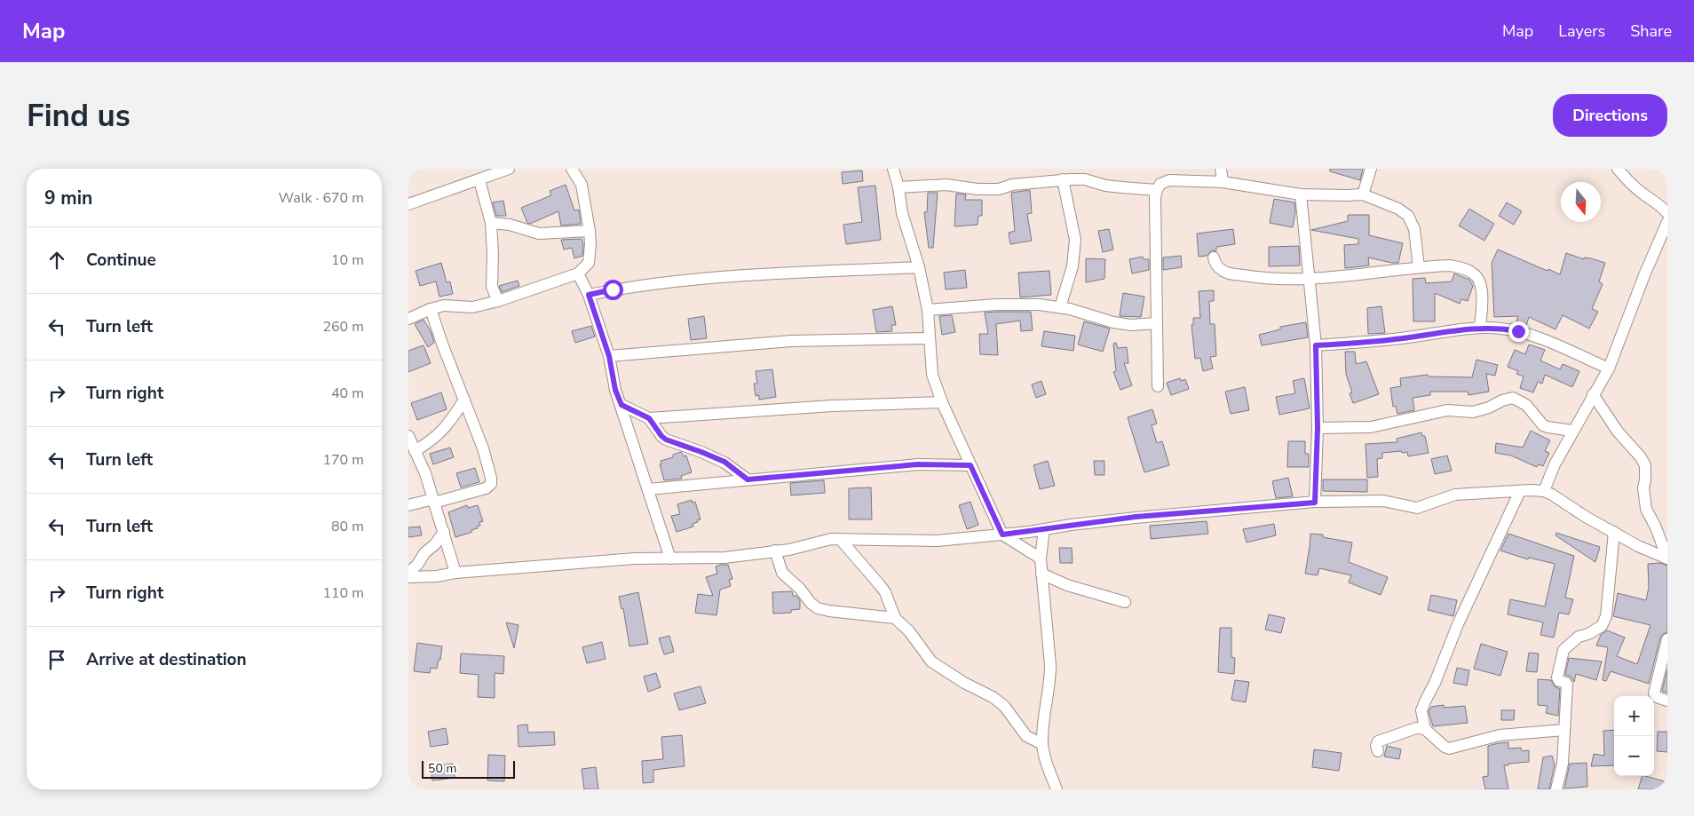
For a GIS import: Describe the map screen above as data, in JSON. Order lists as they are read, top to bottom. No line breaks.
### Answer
{"scale_bar":"50 m","north":"bottom","page":{"header":"Map","nav":["Map","Layers","Share"],"buttons":"Directions","title":"Find us","heading":["9 min","Walk · 670 m"],"list":[["Continue","10 m"],["Turn left","260 m"],["Turn right","40 m"],["Turn left","170 m"],["Turn left","80 m"],["Turn right","110 m"],"Arrive at destination"],"map_buttons":["+","−"],"scale":"50 m"}}
